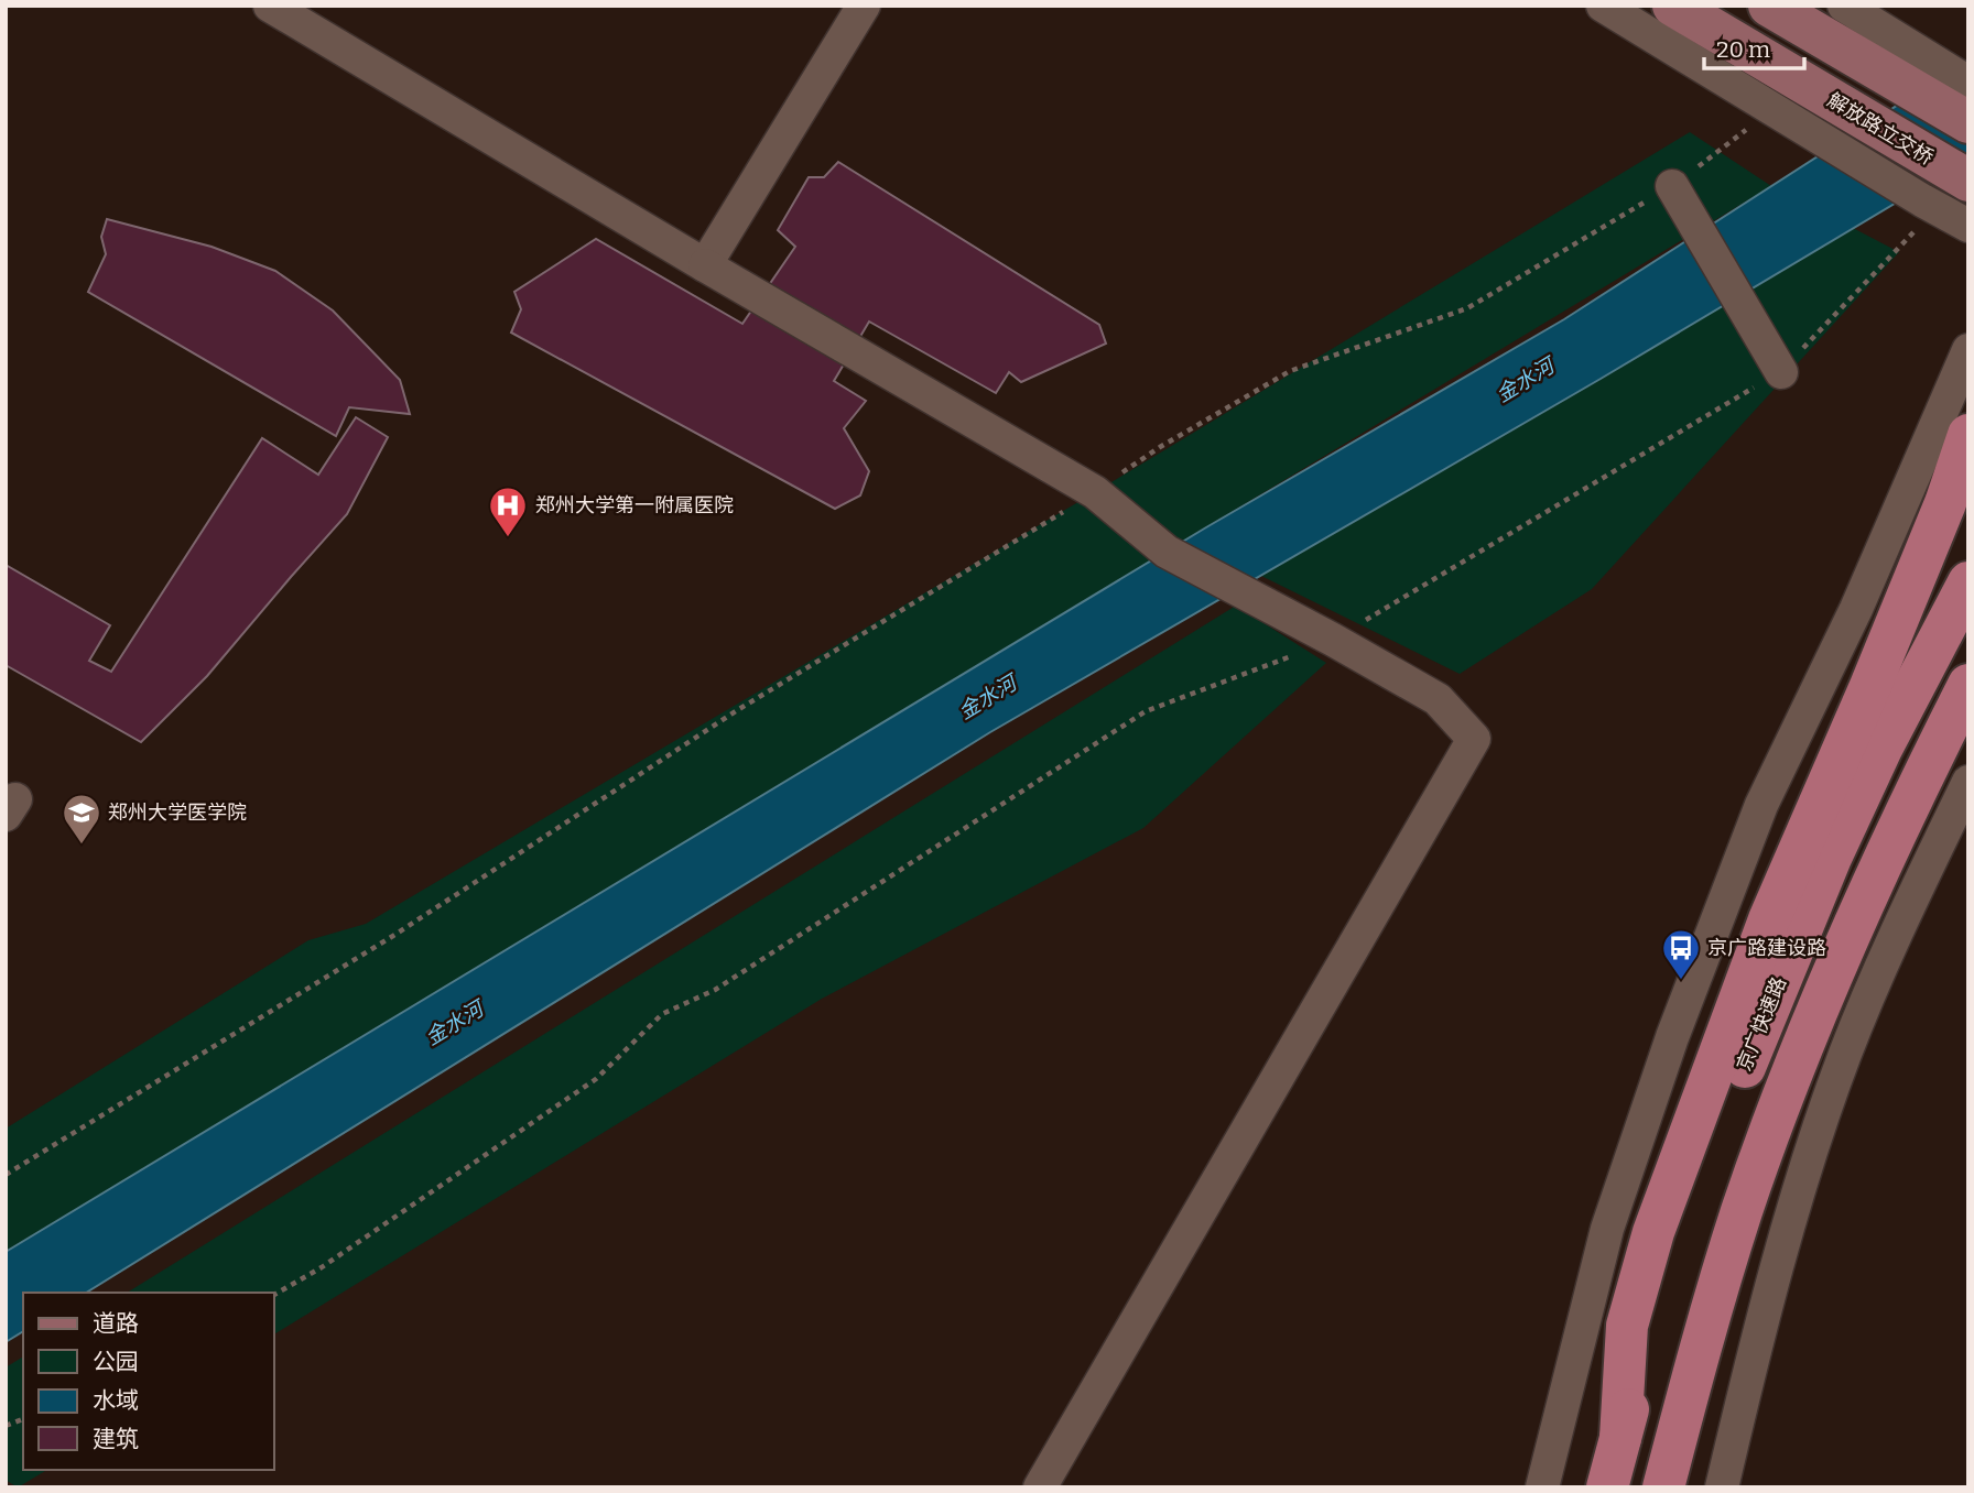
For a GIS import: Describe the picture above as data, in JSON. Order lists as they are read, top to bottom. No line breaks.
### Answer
{"streets":{"highway":["京广快速路"],"main road":["解放路立交桥"]},"water":["金水河"],"places":{"hospital":["郑州大学第一附属医院"],"school or university":["郑州大学医学院"],"bus stop":["京广路建设路"]},"legend":["道路","公园","水域","建筑"],"scale_bar":"20 m"}
